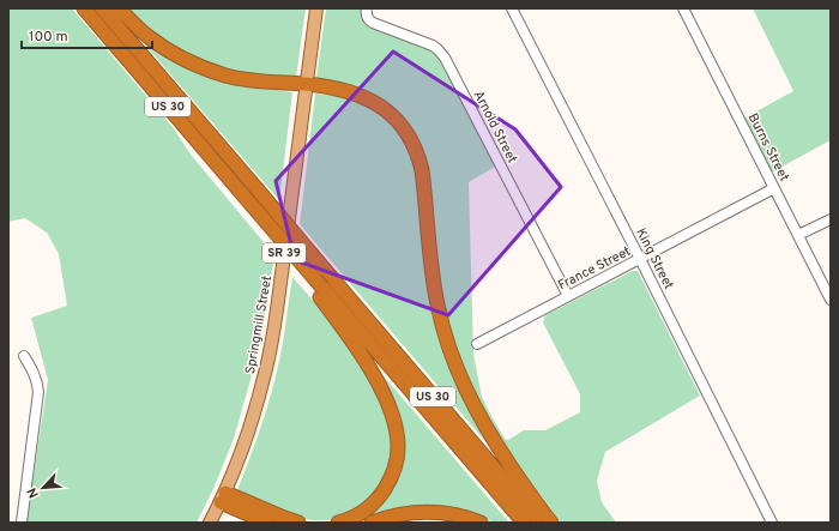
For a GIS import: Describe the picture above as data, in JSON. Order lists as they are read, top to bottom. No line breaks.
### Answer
{"streets":{"highway":["US 30"],"main road":["SR 39","Springmill Street"],"street":["Arnold Street","Burns Street","King Street","France Street"]},"crossings":[["Arnold Street","France Street"],["Burns Street","France Street"],["King Street","France Street"]],"scale_bar":"100 m","north":"bottom left"}
